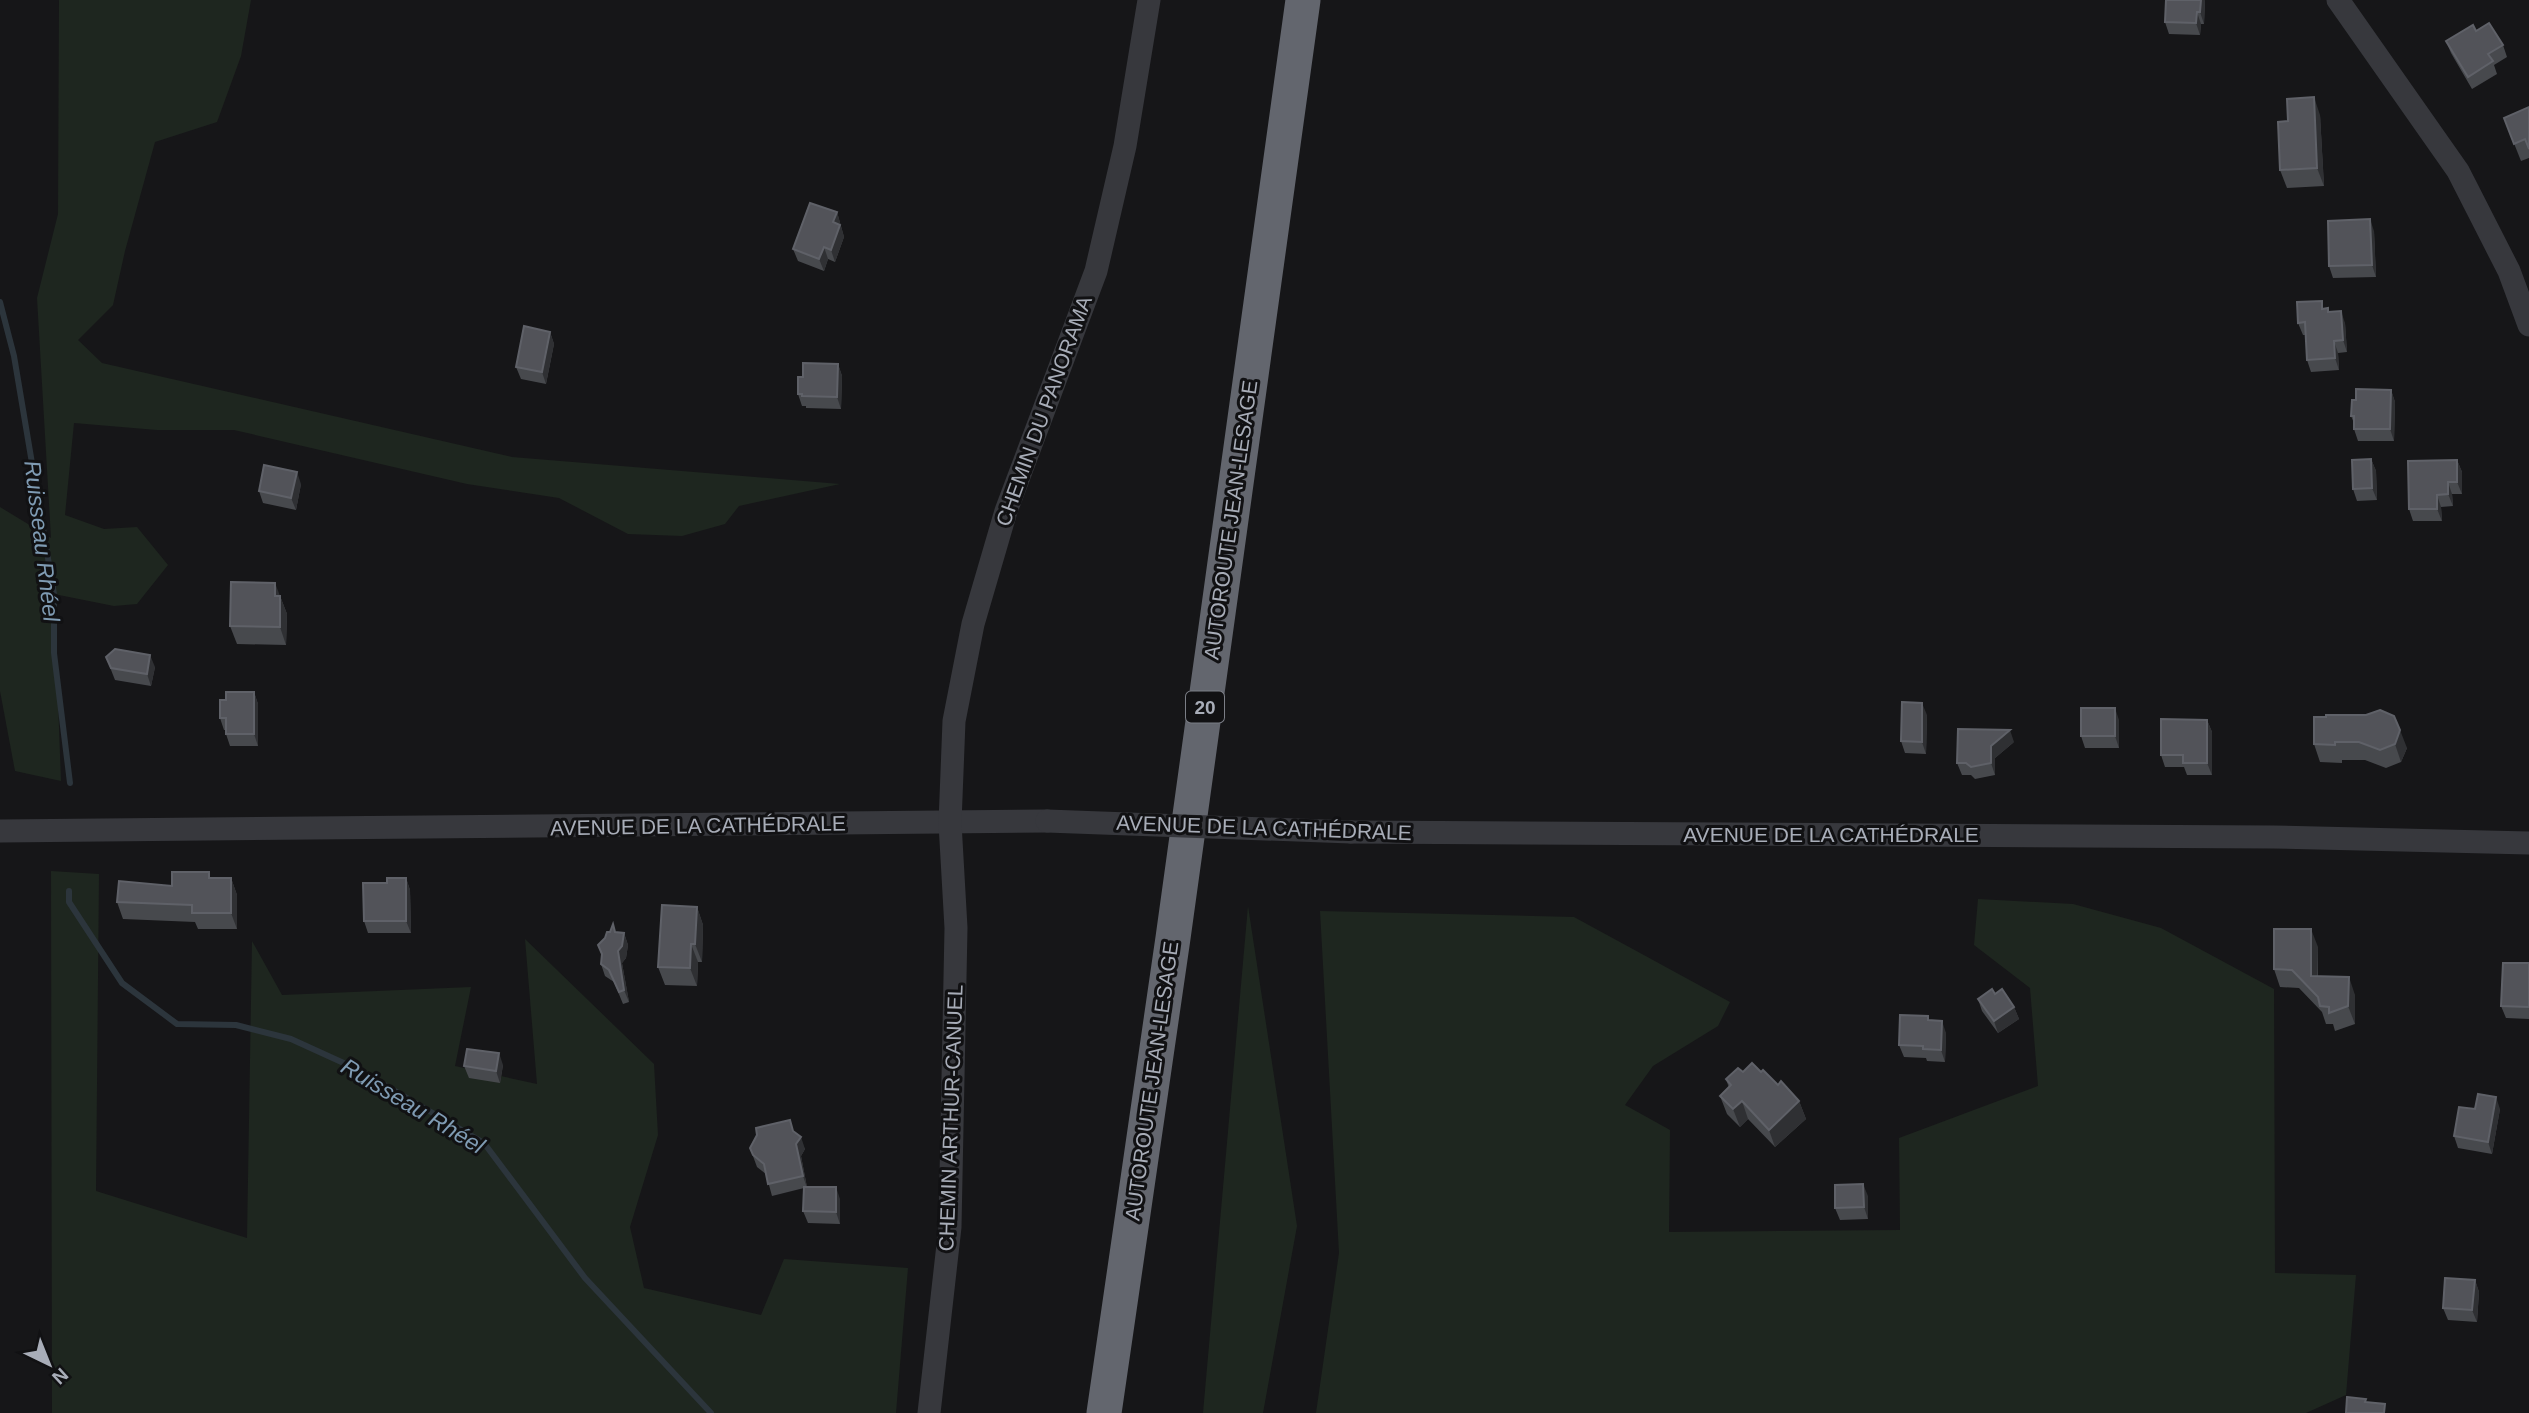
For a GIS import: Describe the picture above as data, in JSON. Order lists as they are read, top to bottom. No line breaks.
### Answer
{"streets":{"highway":["AUTOROUTE JEAN-LESAGE","20"],"street":["CHEMIN DU PANORAMA","AVENUE DE LA CATHÉDRALE","CHEMIN ARTHUR-CANUEL"]},"crossings":[["CHEMIN DU PANORAMA","AVENUE DE LA CATHÉDRALE"],["CHEMIN DU PANORAMA","CHEMIN ARTHUR-CANUEL"],["AVENUE DE LA CATHÉDRALE","CHEMIN ARTHUR-CANUEL"]],"water":["Ruisseau Rhéel"],"north":"bottom right"}
